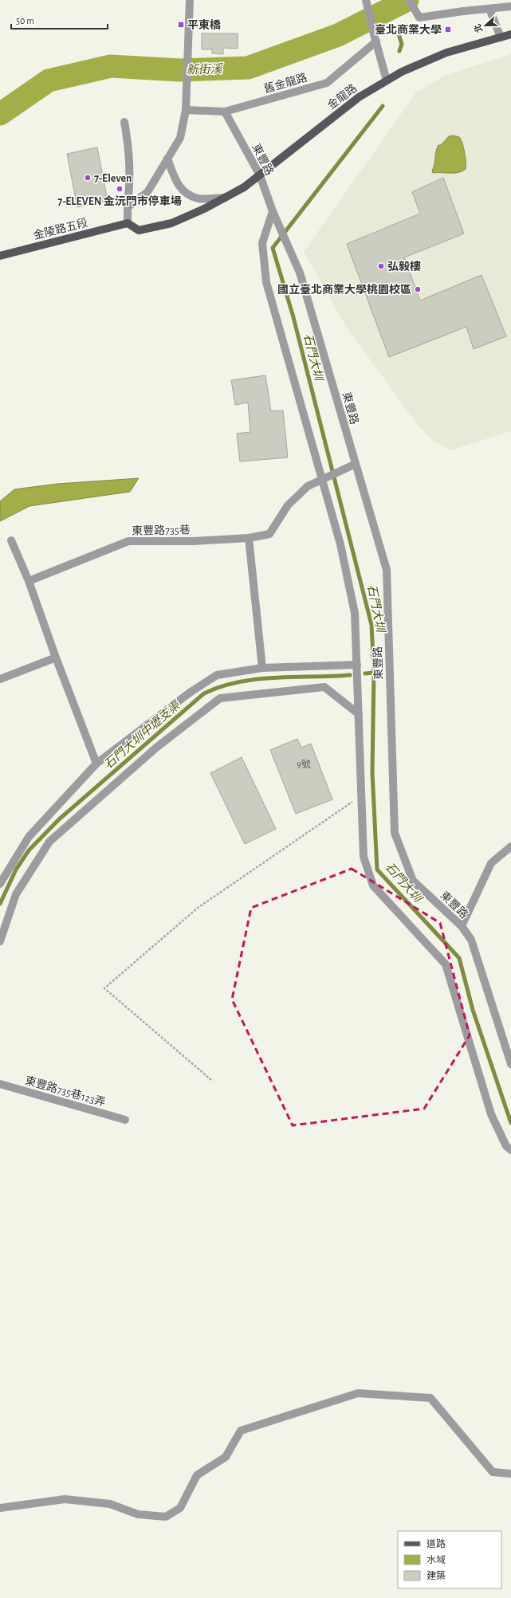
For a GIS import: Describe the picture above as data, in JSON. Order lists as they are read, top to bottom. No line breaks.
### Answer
{"streets":{"main road":["金龍路","金陵路五段"],"street":["舊金龍路","東豐路","東豐路735巷","東豐路735巷123弄"]},"crossings":[["舊金龍路","金龍路"],["舊金龍路","東豐路"],["金龍路","東豐路"],["金龍路","金陵路五段"],["東豐路","東豐路735巷"]],"water":["新街溪","石門大圳","石門大圳中壢支渠"],"places":{"transit":["平東橋","臺北商業大學"],"other":["7-Eleven","7-ELEVEN 金沅門市停車場","弘毅樓","國立臺北商業大學桃園校區"]},"house_numbers":["9號"],"legend":["道路","水域","建築"],"scale_bar":"50 m","north":"left"}
